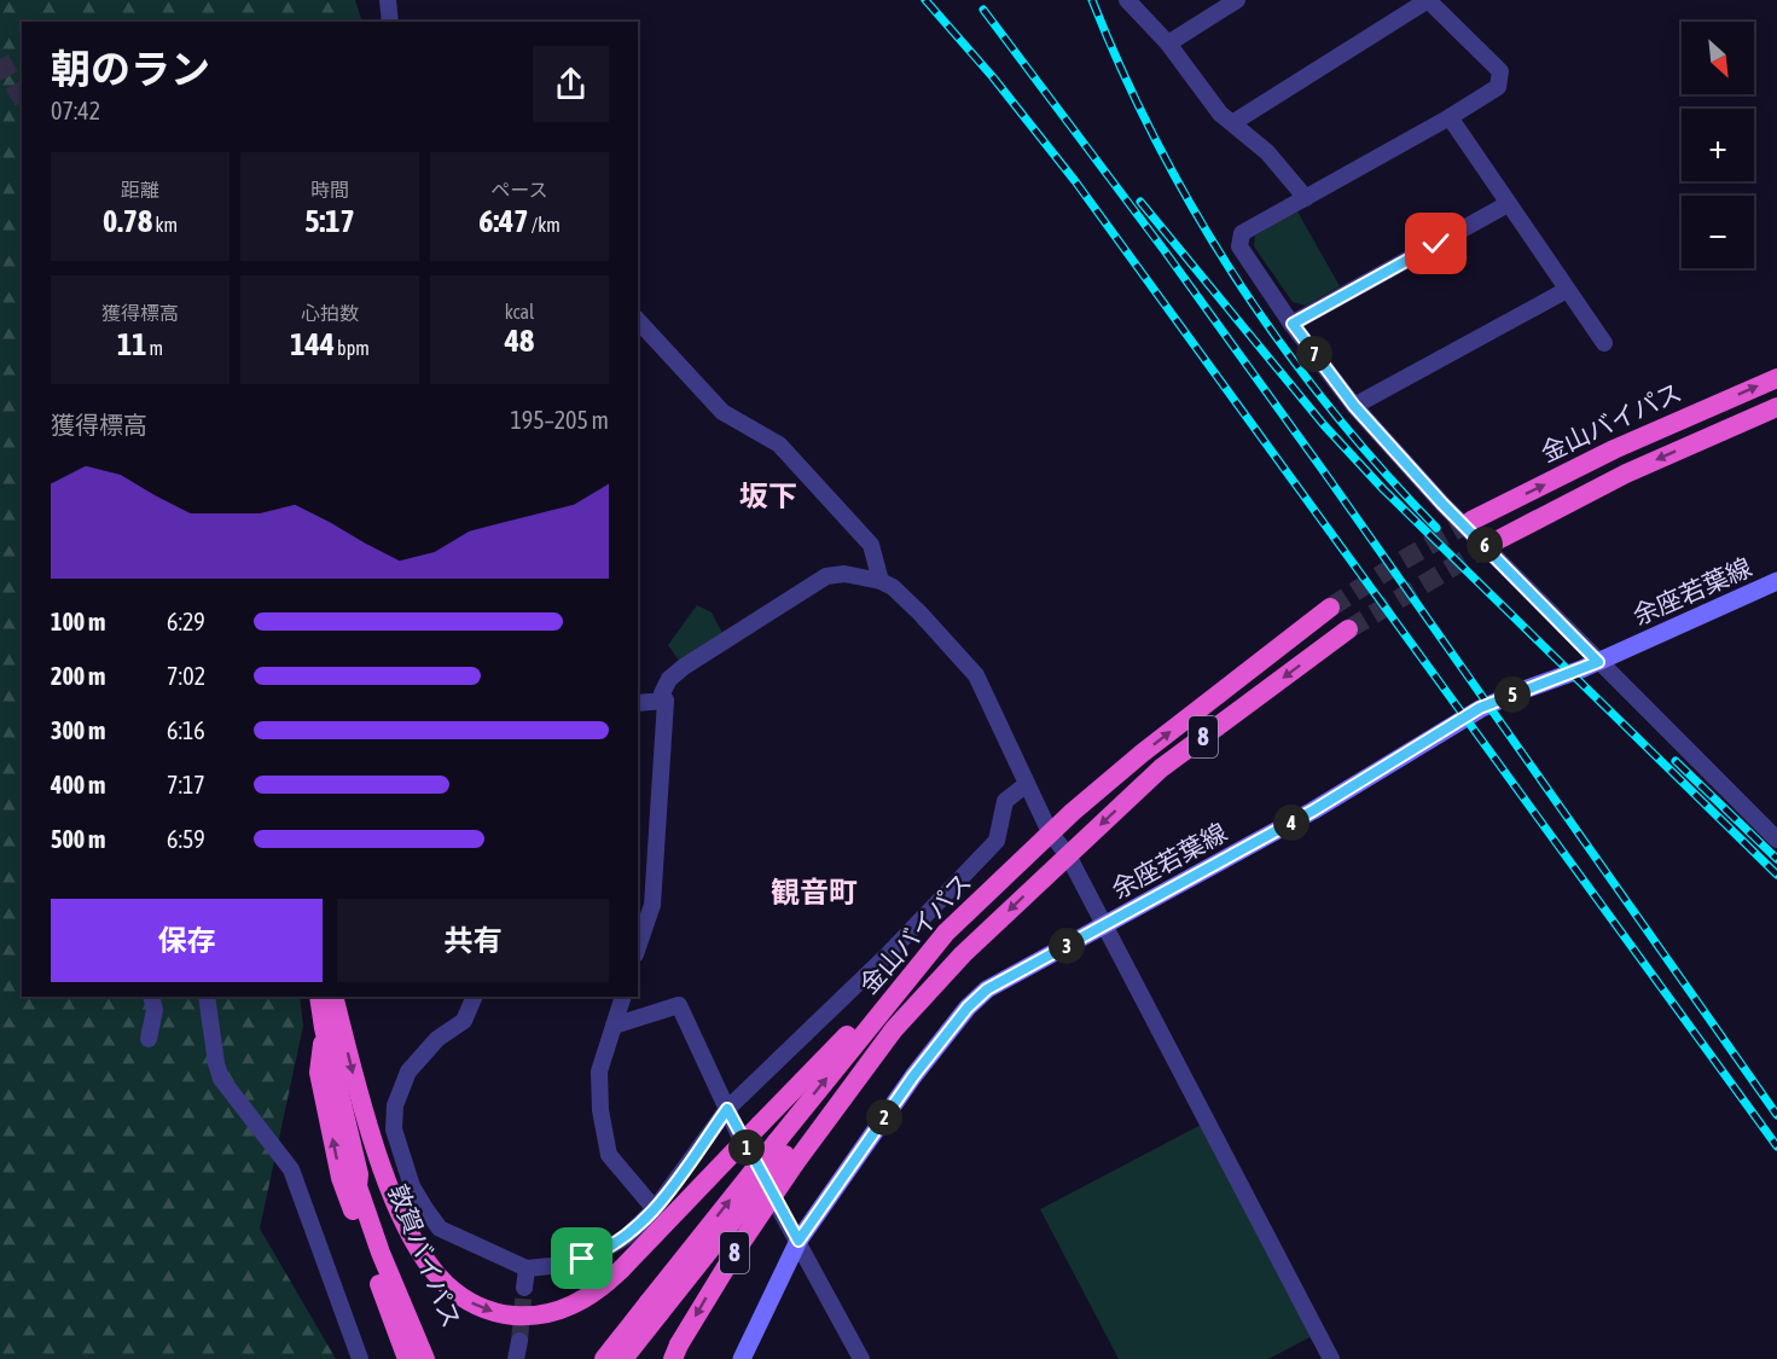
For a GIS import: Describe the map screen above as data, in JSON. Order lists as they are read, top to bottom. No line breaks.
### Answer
{"streets":{"highway":["金山バイパス","8","敦賀バイパス"],"main road":["余座若葉線"]},"districts":["坂下","観音町"],"north":"bottom right","page":{"map_buttons":["+","−"],"heading":["朝のラン","07:42"],"stats":[["距離","0.78 km"],["時間","5:17"],["ペース","6:47 /km"],["獲得標高","11 m"],["心拍数","144 bpm"],["kcal","48"]],"pins":["7","6","5","4","3","2","1"],"chart":["獲得標高","195–205 m"],"list":[{"name":"100 m","note":"6:29"},{"name":"200 m","note":"7:02"},{"name":"300 m","note":"6:16"},{"name":"400 m","note":"7:17"},{"name":"500 m","note":"6:59"}],"buttons":["保存","共有"]}}
